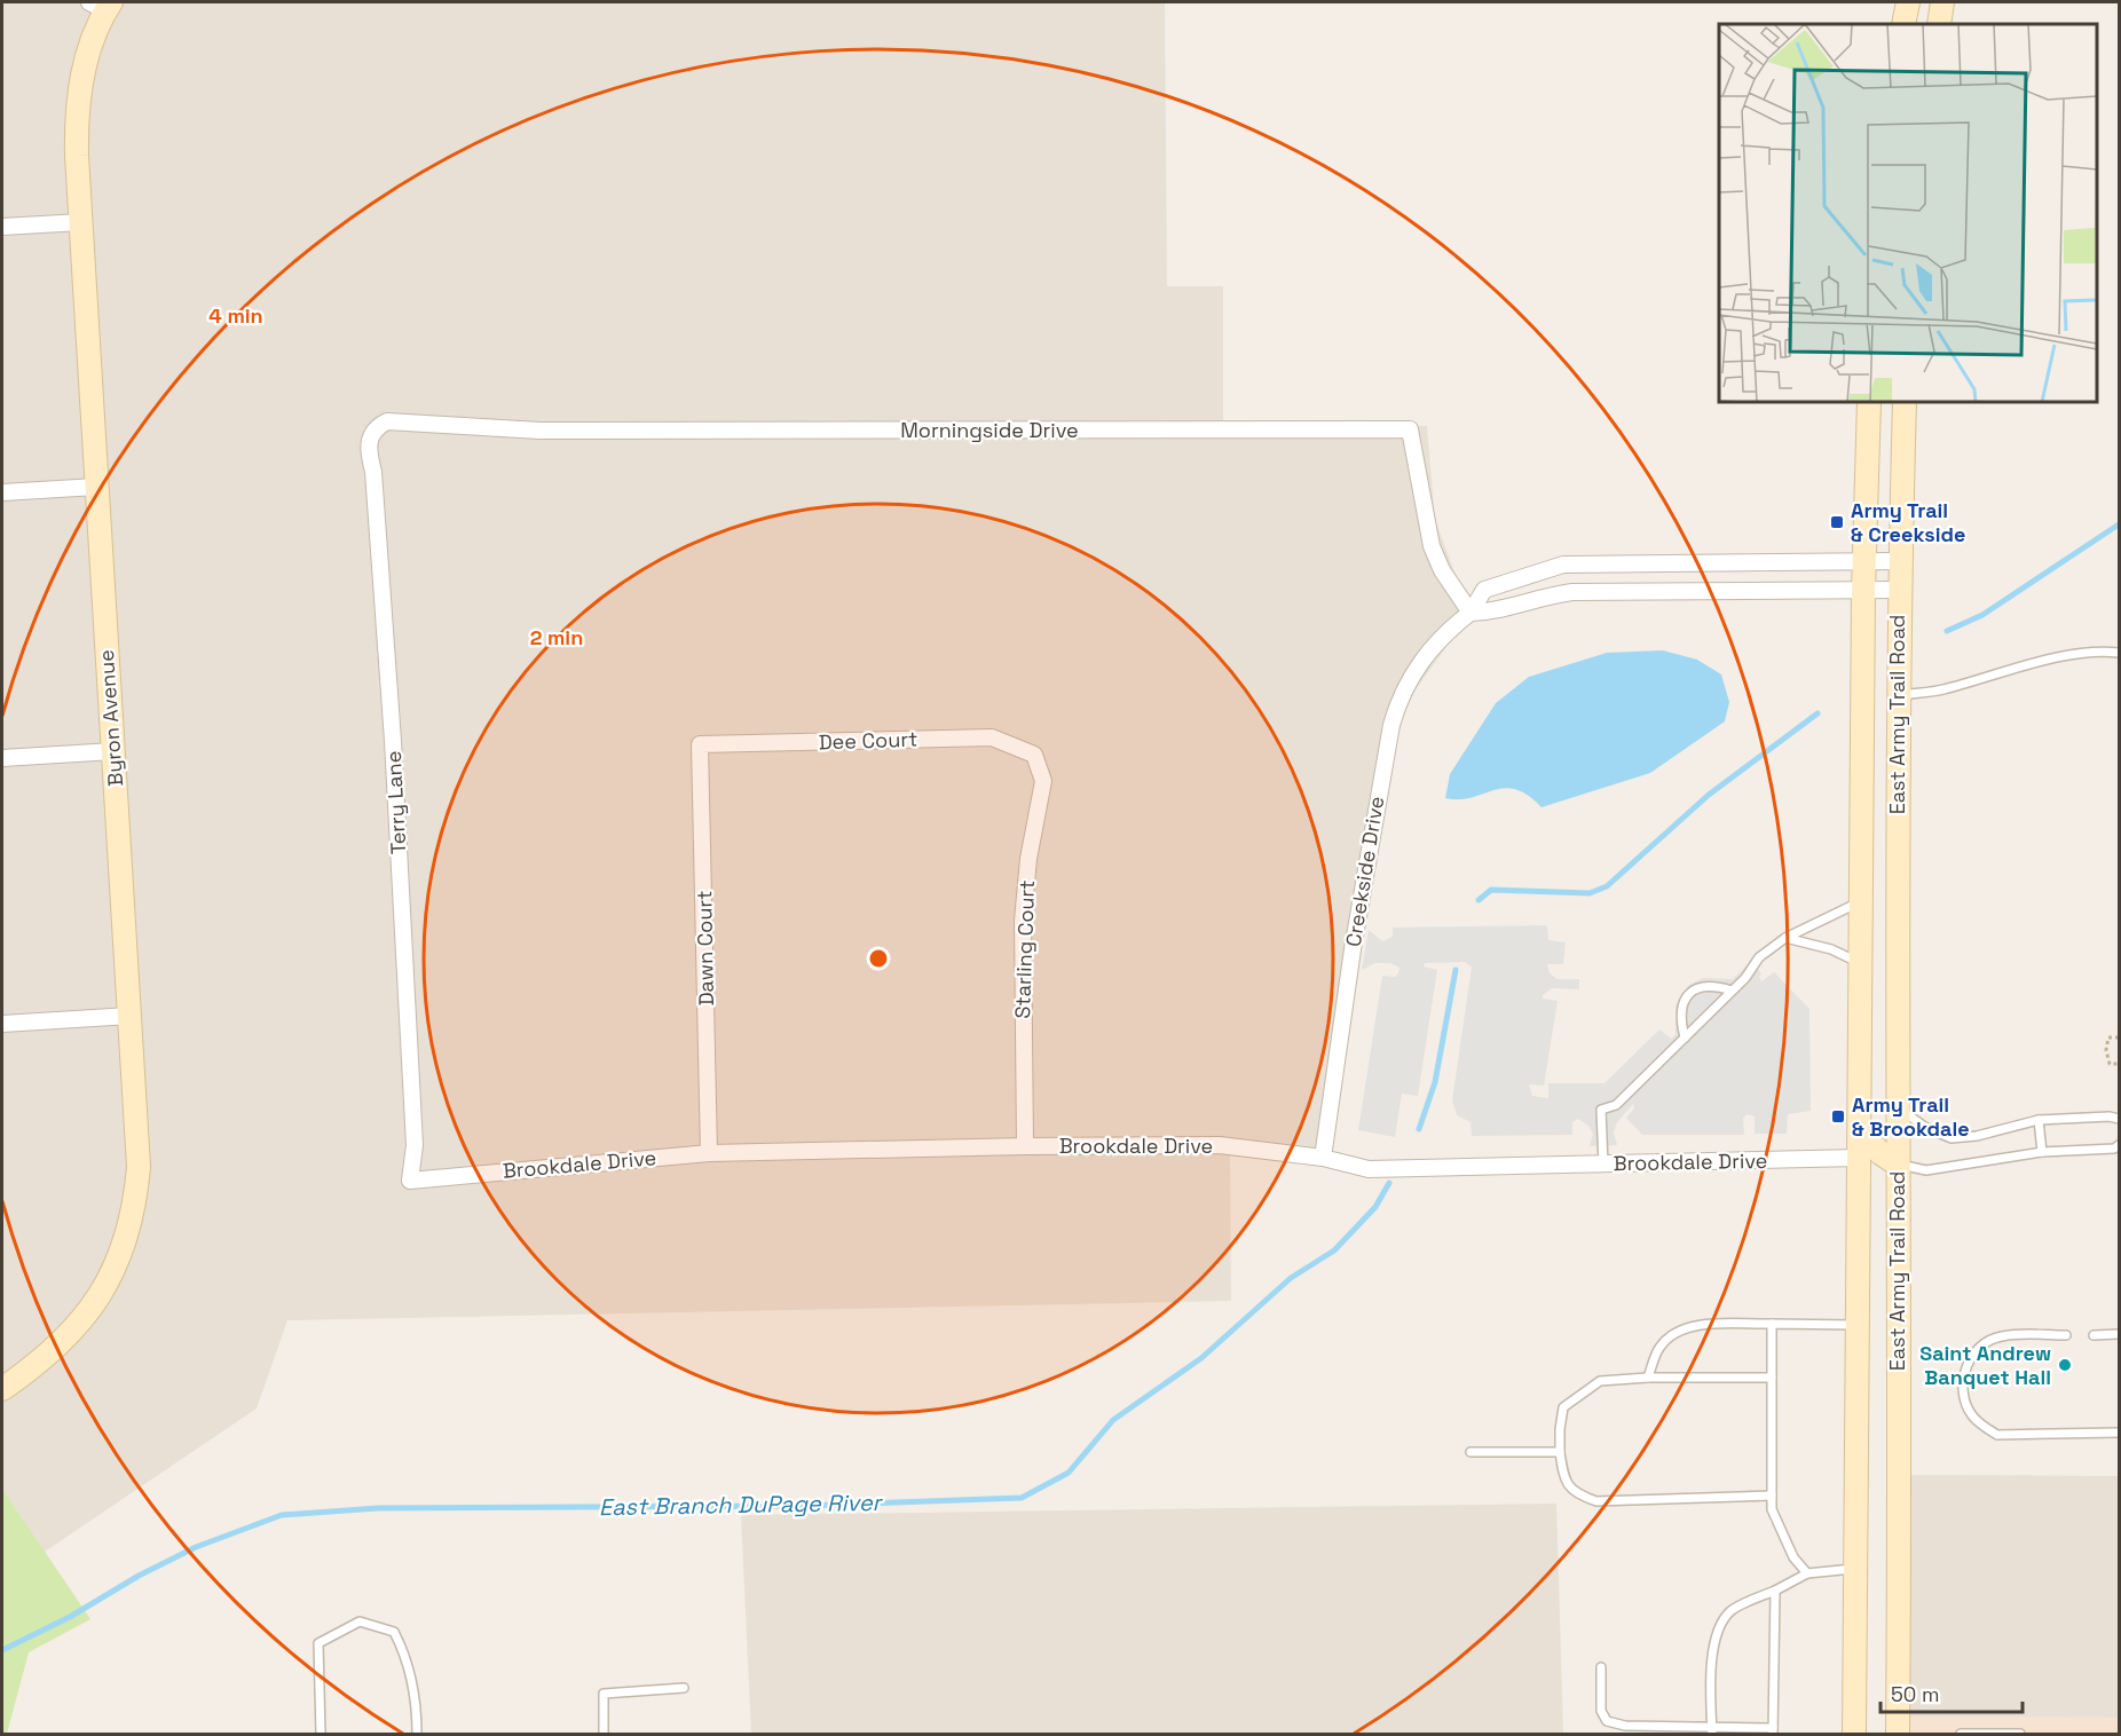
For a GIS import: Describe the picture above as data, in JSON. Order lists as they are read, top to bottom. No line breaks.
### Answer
{"streets":{"main road":["East Army Trail Road","Byron Avenue"],"street":["Morningside Drive","Dee Court","Terry Lane","Creekside Drive","Dawn Court","Starling Court","Brookdale Drive"]},"crossings":[["Morningside Drive","Terry Lane"],["Morningside Drive","Creekside Drive"],["East Army Trail Road","Creekside Drive"],["East Army Trail Road","Brookdale Drive"],["Dee Court","Dawn Court"],["Dee Court","Starling Court"],["Terry Lane","Brookdale Drive"],["Creekside Drive","Brookdale Drive"],["Dawn Court","Brookdale Drive"],["Starling Court","Brookdale Drive"]],"water":["East Branch DuPage River"],"places":{"transit":["Army Trail & Creekside","Army Trail & Brookdale"],"other":["Saint Andrew Banquet Hall"]},"scale_bar":"50 m","rings":["4 min","2 min"]}
